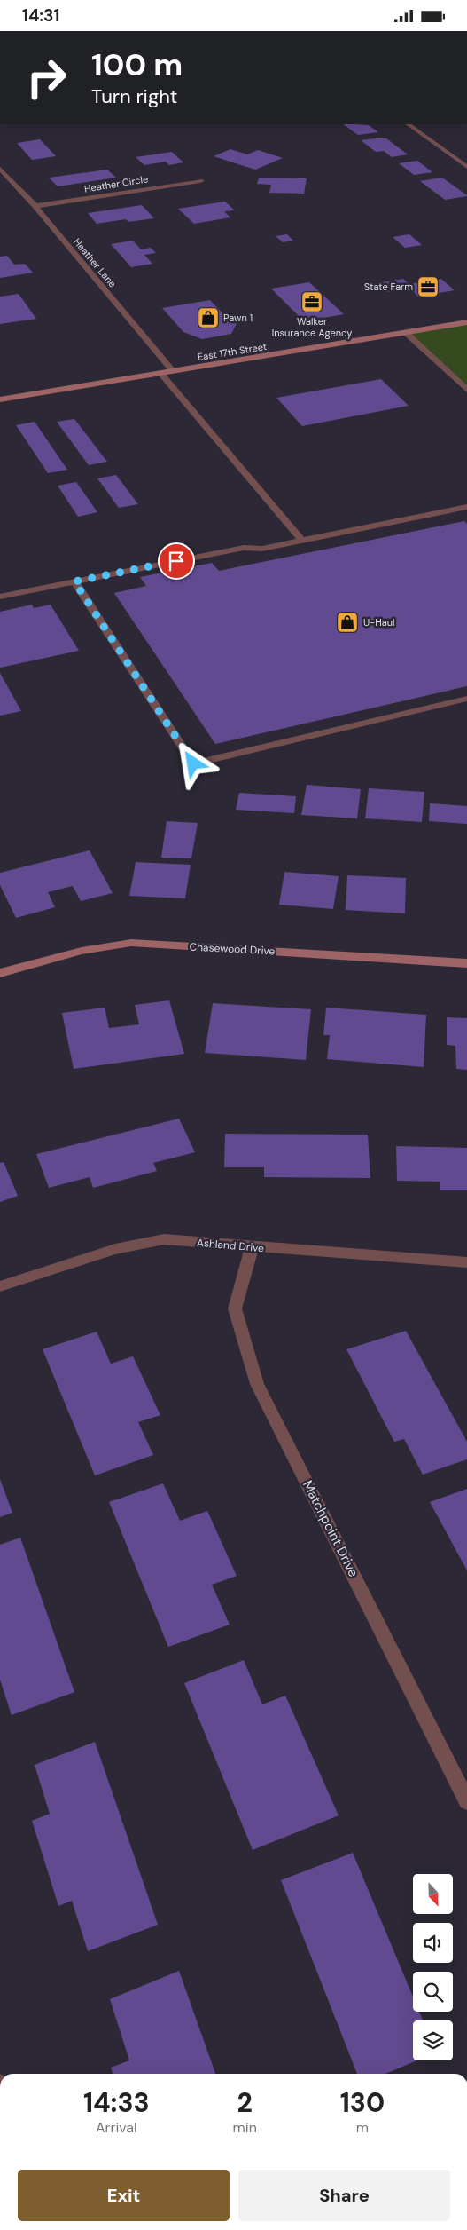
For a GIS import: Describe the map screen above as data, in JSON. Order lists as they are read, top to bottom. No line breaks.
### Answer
{"streets":{"main road":["East 17th Street","Chasewood Drive"],"street":["Heather Circle","Heather Lane","Ashland Drive","Matchpoint Drive"]},"crossings":[["Heather Circle","Heather Lane"],["Heather Lane","East 17th Street"],["Ashland Drive","Matchpoint Drive"]],"places":{"office":["State Farm","Walker Insurance Agency"],"shop":["Pawn 1","U-Haul"]},"north":"bottom","page":{"status":"14:31","turn":["100 m","Turn right"],"eta":["14:33","Arrival","2","min","130","m"],"buttons":["Exit","Share"]}}
